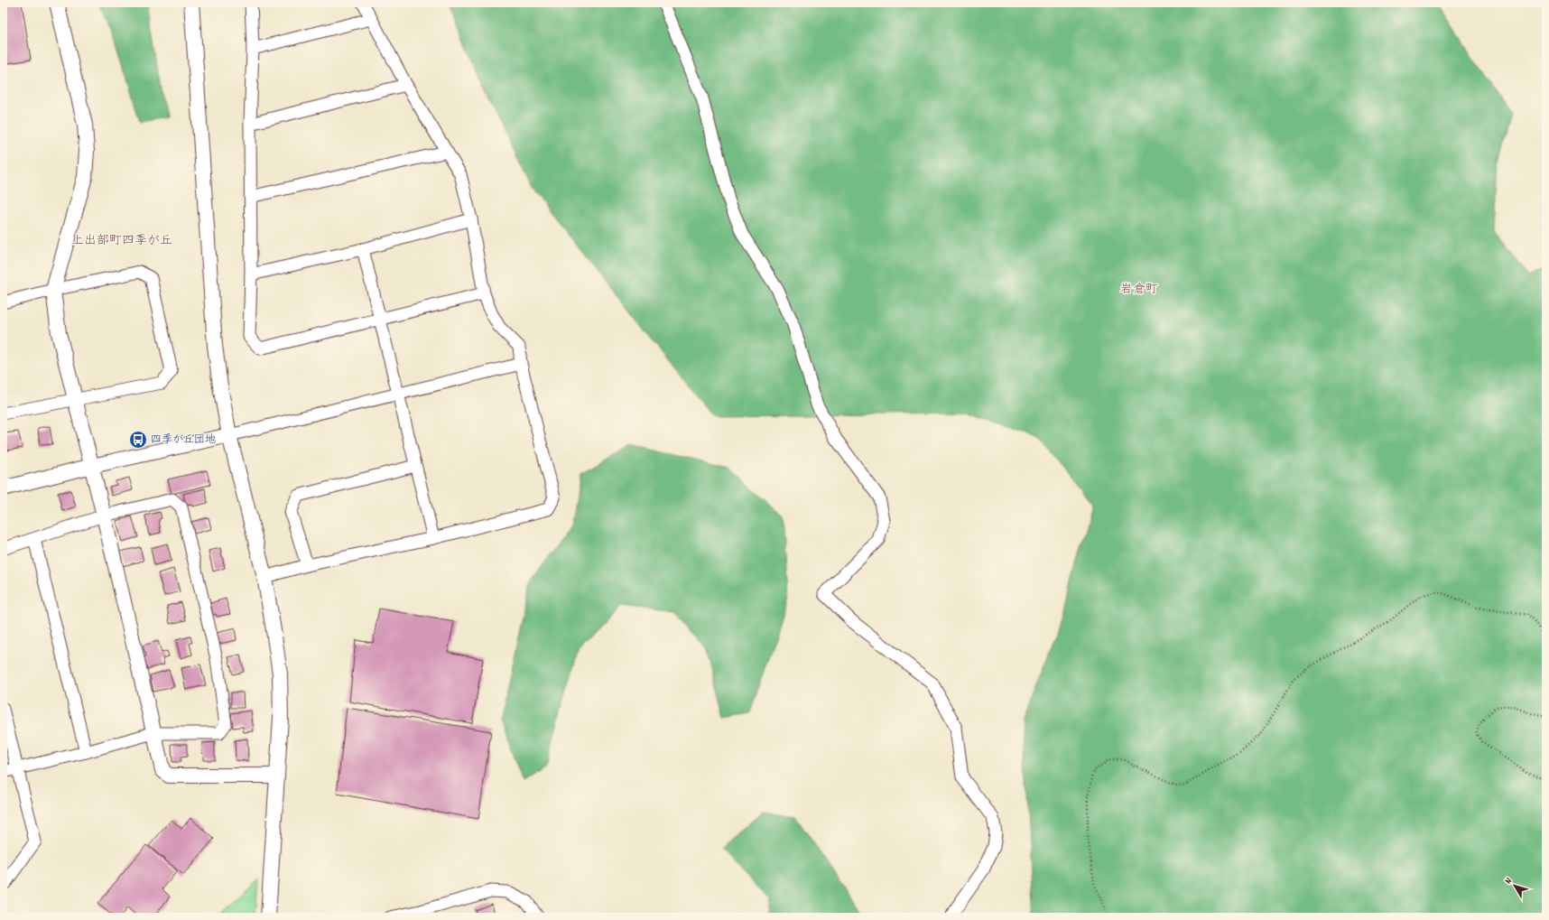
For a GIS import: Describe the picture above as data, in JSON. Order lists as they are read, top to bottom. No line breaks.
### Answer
{"districts":["上出部町四季が丘","岩倉町"],"places":{"bus stop":["四季が丘団地"]},"north":"top left"}
